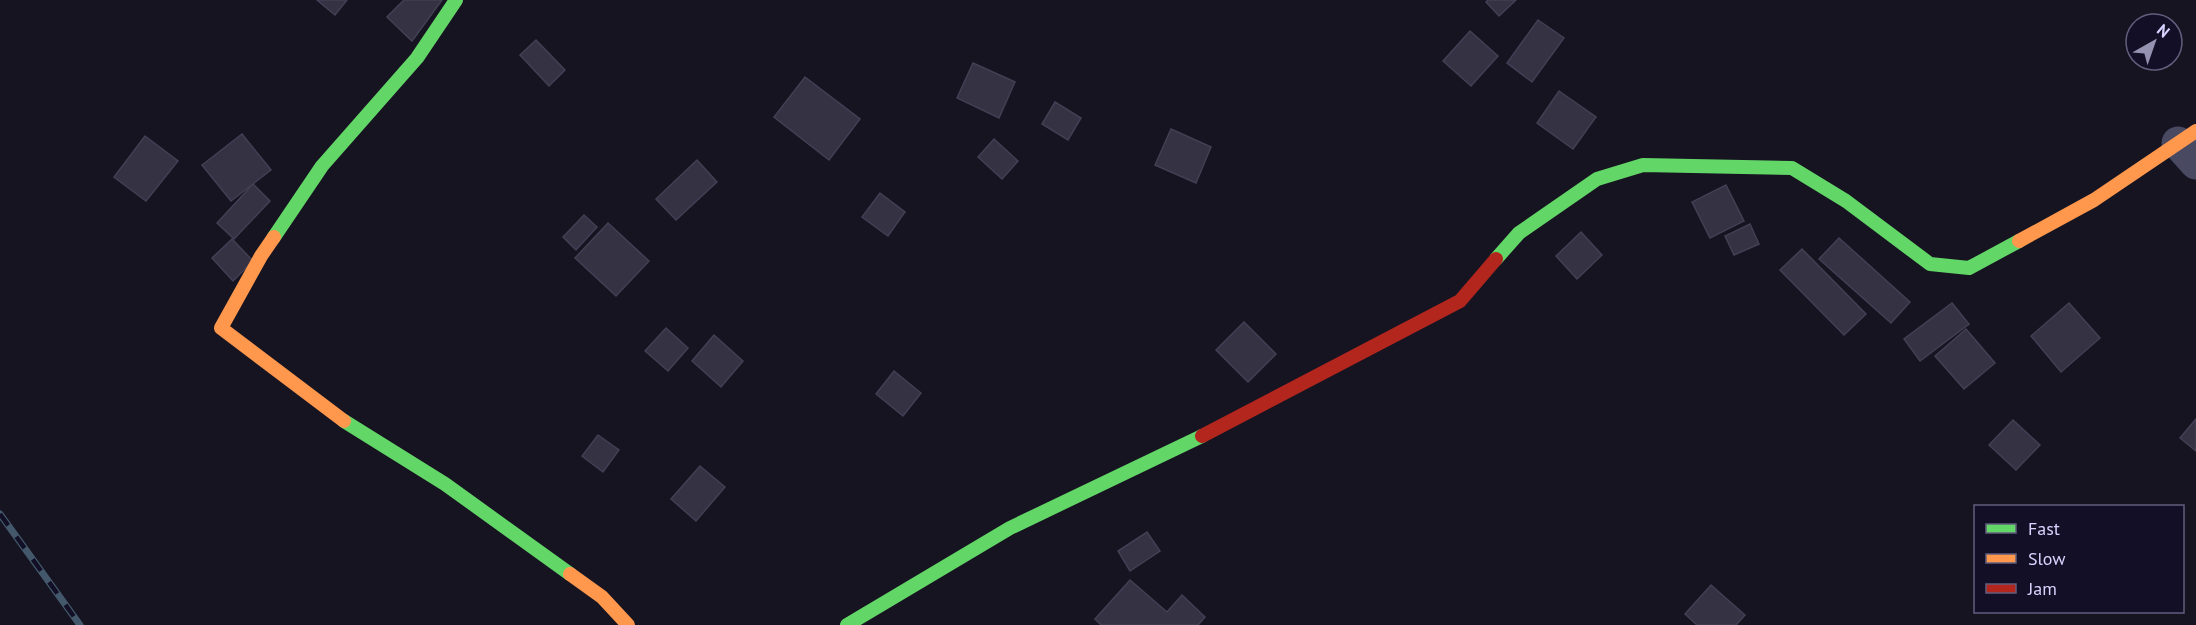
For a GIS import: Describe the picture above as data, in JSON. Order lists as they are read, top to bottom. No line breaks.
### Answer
{"legend":["Fast","Slow","Jam"],"north":"top right"}
